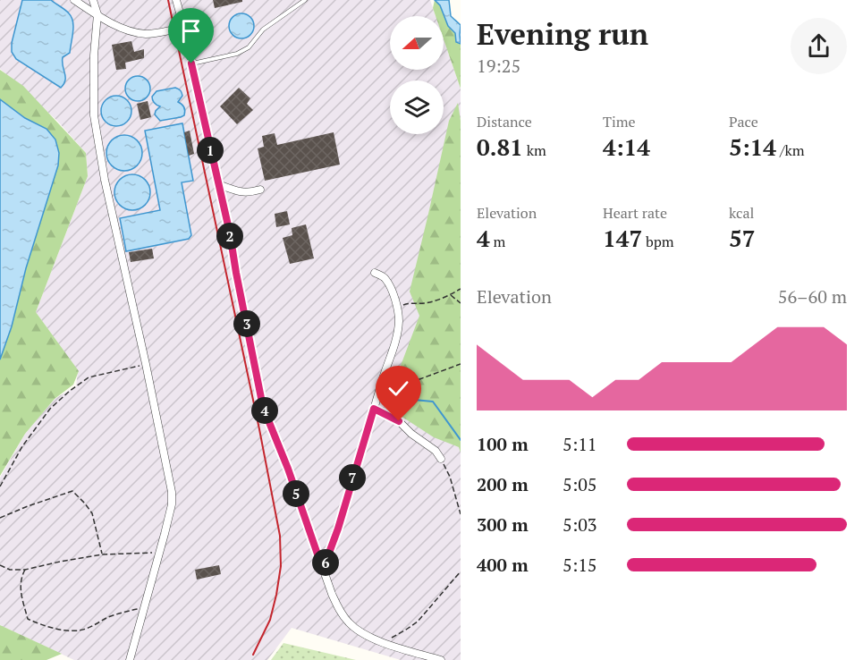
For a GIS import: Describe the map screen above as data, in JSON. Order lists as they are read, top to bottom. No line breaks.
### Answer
{"north":"left","page":{"heading":["Evening run","19:25"],"stats":[["Distance","0.81 km"],["Time","4:14"],["Pace","5:14 /km"],["Elevation","4 m"],["Heart rate","147 bpm"],["kcal","57"]],"pins":["1","2","3","4","7","5","6"],"chart":["Elevation","56–60 m"],"list":[{"name":"100 m","note":"5:11"},{"name":"200 m","note":"5:05"},{"name":"300 m","note":"5:03"},{"name":"400 m","note":"5:15"}]}}
